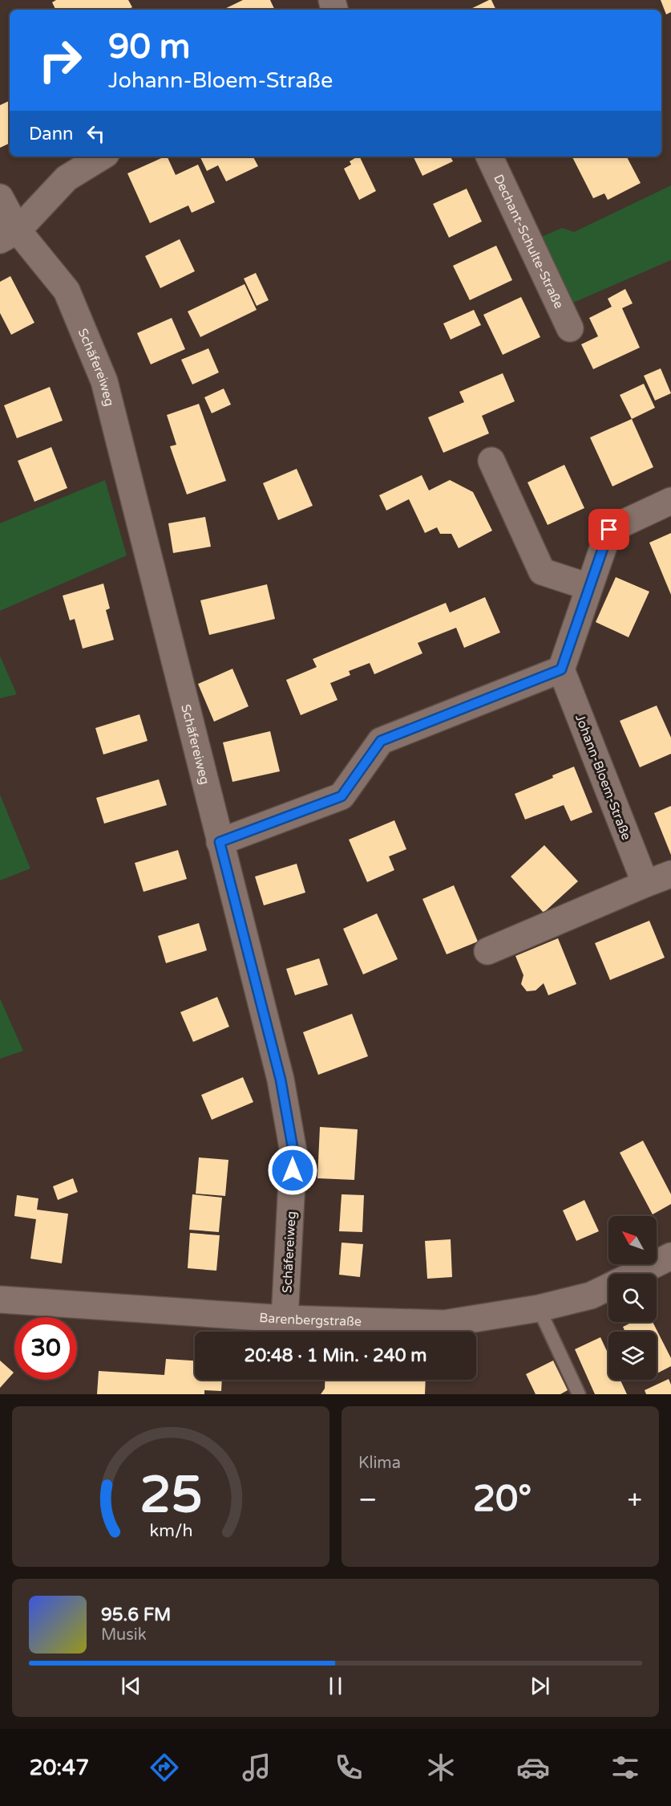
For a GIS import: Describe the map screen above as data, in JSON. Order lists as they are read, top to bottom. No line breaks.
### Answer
{"streets":{"street":["Dechant-Schulte-Straße","Schäfereiweg","Johann-Bloem-Straße","Barenbergstraße"]},"crossings":[["Schäfereiweg","Barenbergstraße"]],"north":"top left","page":{"turn":["90 m","Johann-Bloem-Straße"],"then":"Dann","limit":"30","trip":"20:48 · 1 Min. · 240 m","tile":"Klima","heat":["−","20°","+"],"song":["95.6 FM","Musik"],"tabs":"20:47","gauge":["25","km/h"]}}
